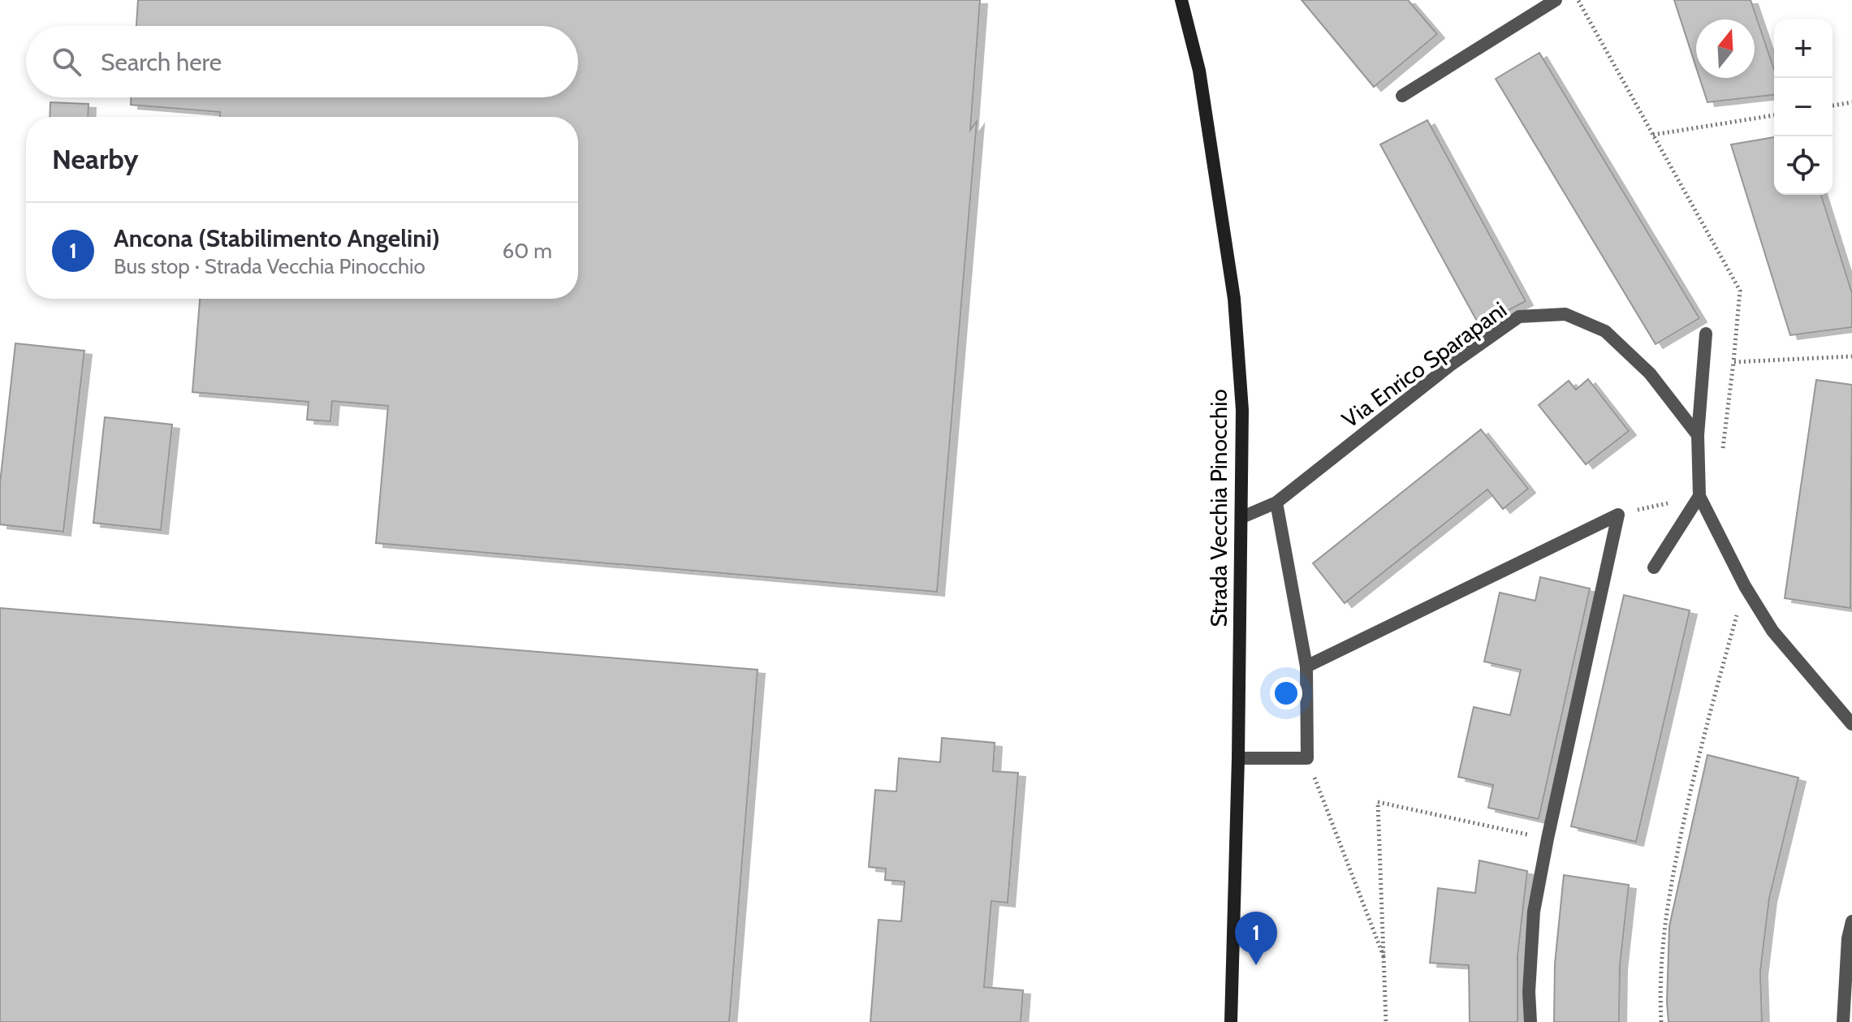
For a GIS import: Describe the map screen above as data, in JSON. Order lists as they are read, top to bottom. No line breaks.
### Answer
{"streets":{"street":["Via Enrico Sparapani","Strada Vecchia Pinocchio"]},"crossings":[["Via Enrico Sparapani","Strada Vecchia Pinocchio"]],"north":"top","page":{"map_buttons":["+","−"],"search":"Search here","heading":"Nearby","list":[{"mark":"1","name":"Ancona (Stabilimento Angelini)","note":"Bus stop · Strada Vecchia Pinocchio","value":"60 m"}],"pins":"1"}}
